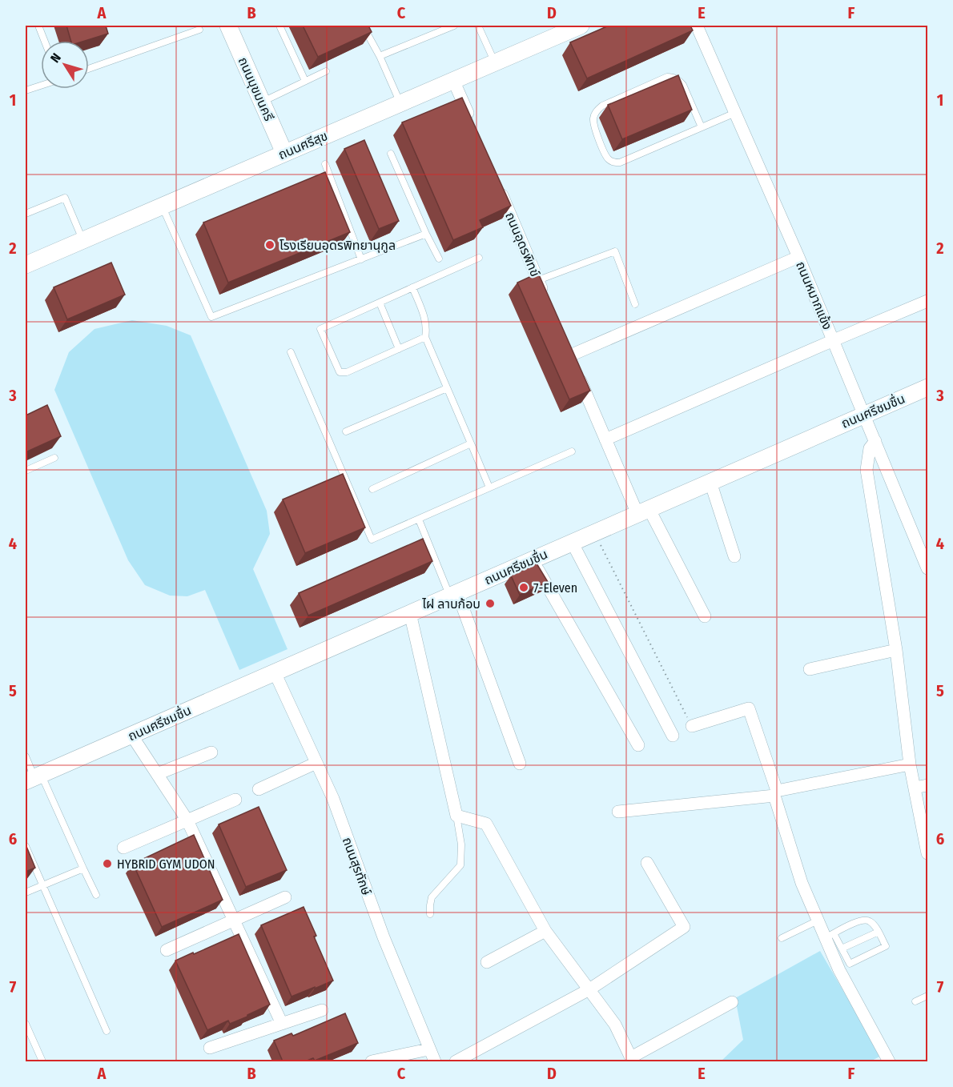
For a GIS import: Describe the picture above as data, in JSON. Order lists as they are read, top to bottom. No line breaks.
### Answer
{"streets":{"street":["ถนนมุขมนครี","ถนนศรีสุข","ถนนอุดรพิทข์","ถนนหมากแข้ง","ถนนศรีชมชื่น","ถนนสุรทักษ์"]},"crossings":[["ถนนมุขมนครี","ถนนศรีสุข"],["ถนนหมากแข้ง","ถนนศรีชมชื่น"],["ถนนศรีชมชื่น","ถนนสุรทักษ์"]],"places":["โรงเรียนอุดรพิทยานุกูล","7-Eleven","ไฝ ลาบก้อบ","HYBRID GYM UDON"],"north":"top left","grid":{"columns":["A","B","C","D","E","F"],"rows":["1","2","3","4","5","6","7"]}}
